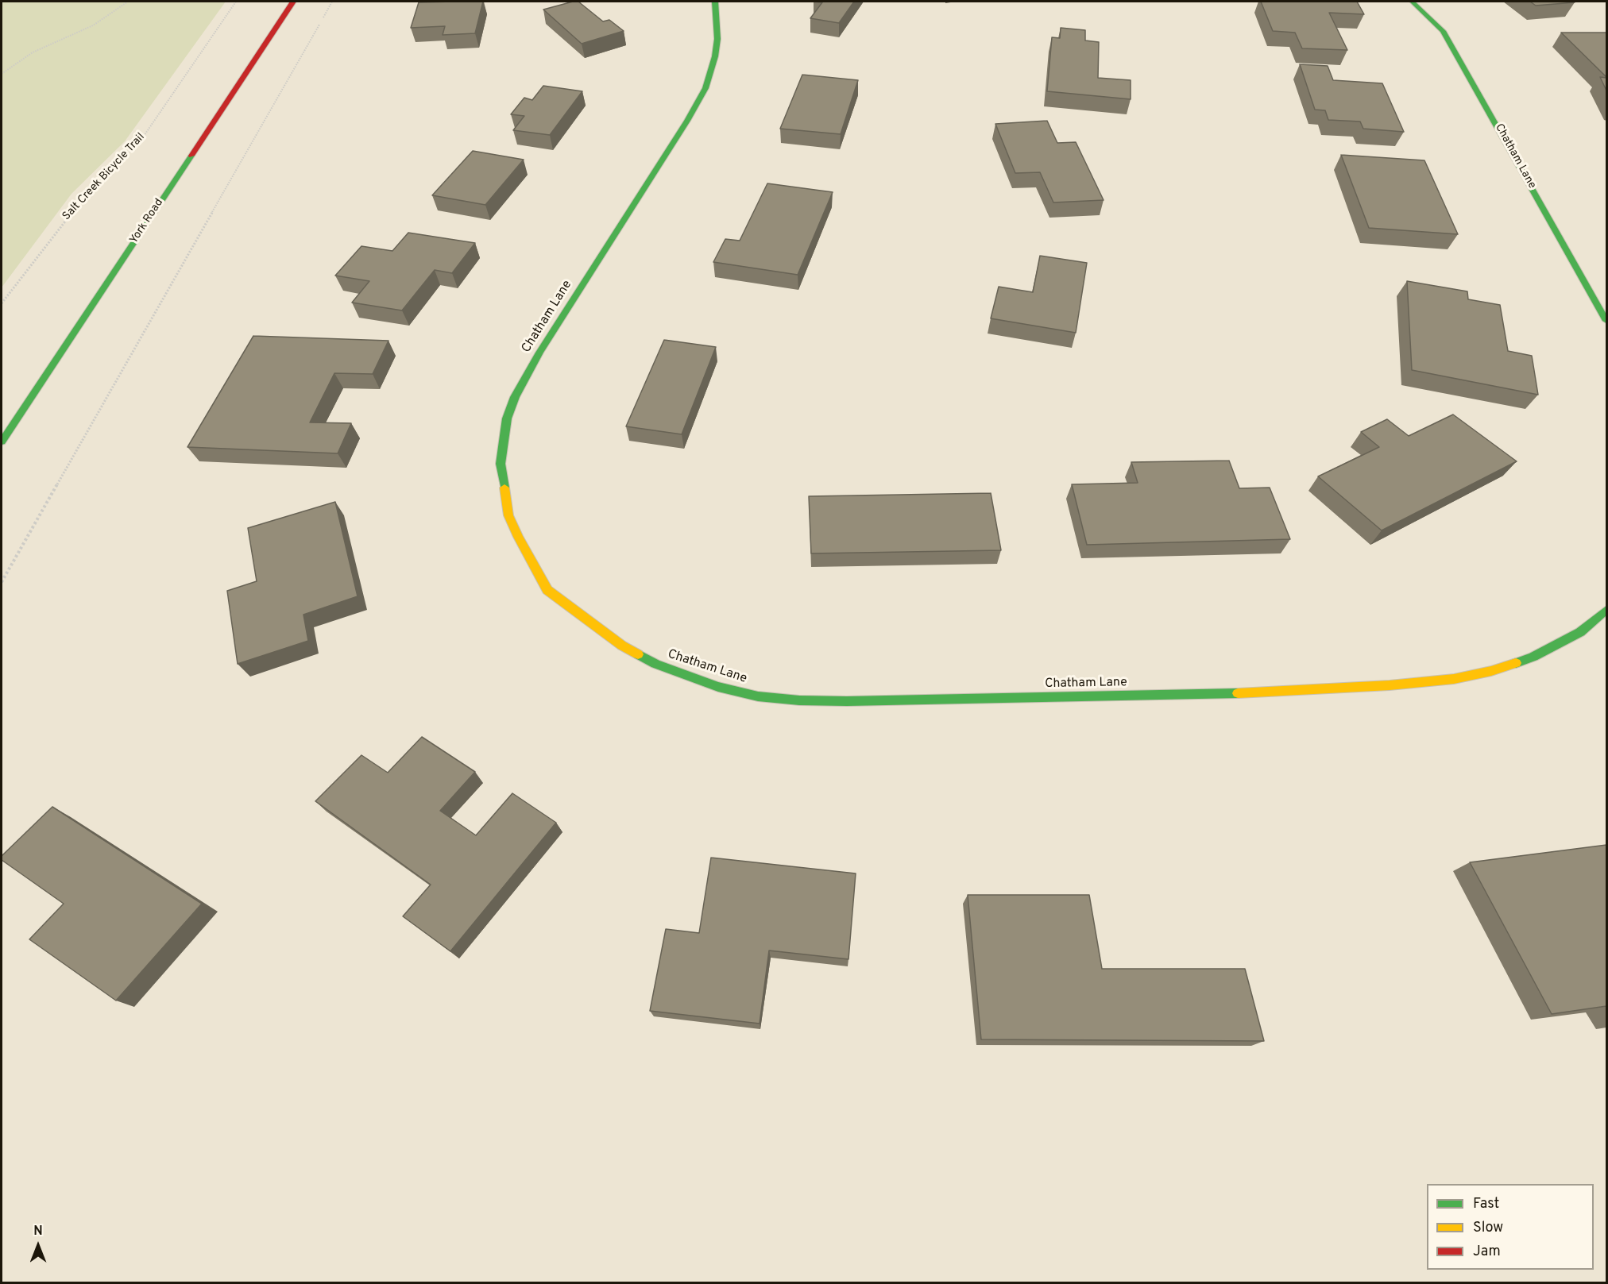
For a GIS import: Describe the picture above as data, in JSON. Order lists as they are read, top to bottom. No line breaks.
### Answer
{"streets":{"street":["Chatham Lane","York Road"],"path":["Salt Creek Bicycle Trail"]},"legend":["Fast","Slow","Jam"],"north":"top"}
